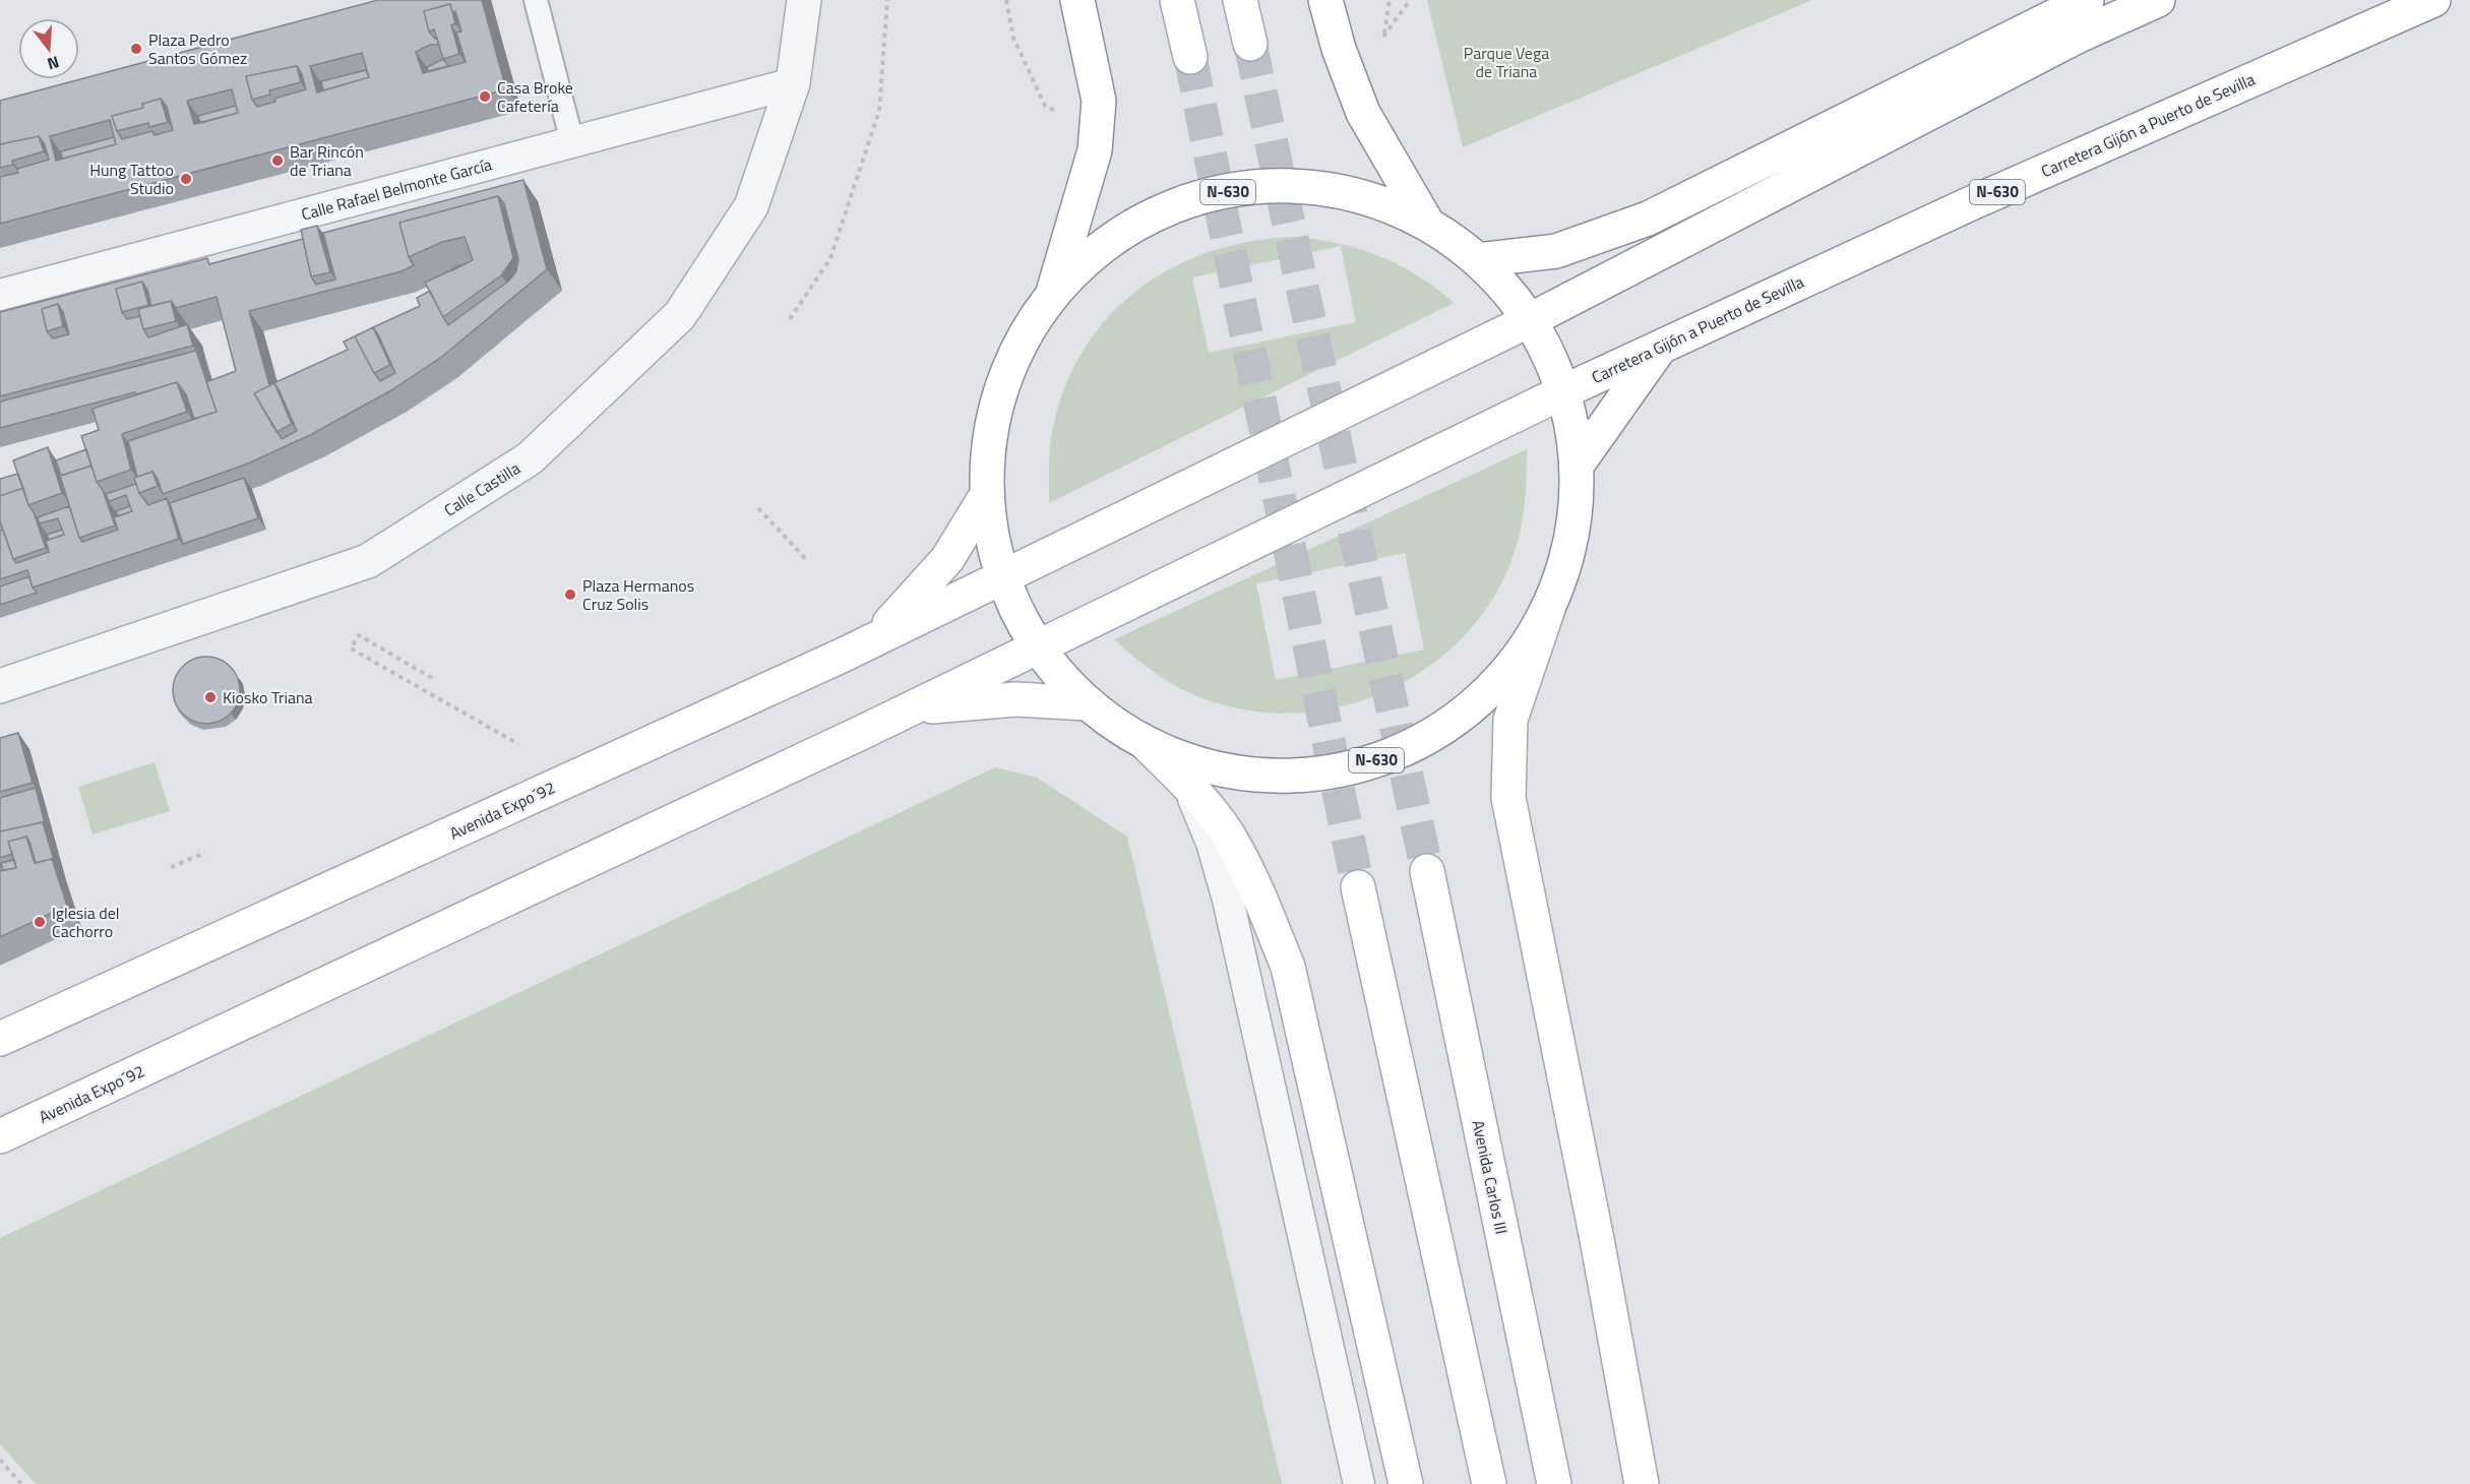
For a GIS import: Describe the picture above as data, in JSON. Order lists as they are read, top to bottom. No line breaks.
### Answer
{"streets":{"main road":["Carretera Gijón a Puerto de Sevilla","N-630","Avenida Expo´92","Avenida Carlos III"],"street":["Calle Rafael Belmonte García","Calle Castilla"]},"crossings":[["Carretera Gijón a Puerto de Sevilla","N-630"],["Carretera Gijón a Puerto de Sevilla","Avenida Expo´92"],["Calle Rafael Belmonte García","Calle Castilla"],["N-630","Avenida Expo´92"]],"parks":["Parque Vega de Triana"],"places":["Plaza Pedro Santos Gómez","Casa Broke Cafetería","Bar Rincón de Triana","Hung Tattoo Studio","Plaza Hermanos Cruz Solis","Kiosko Triana","Iglesia del Cachorro"],"north":"bottom"}
